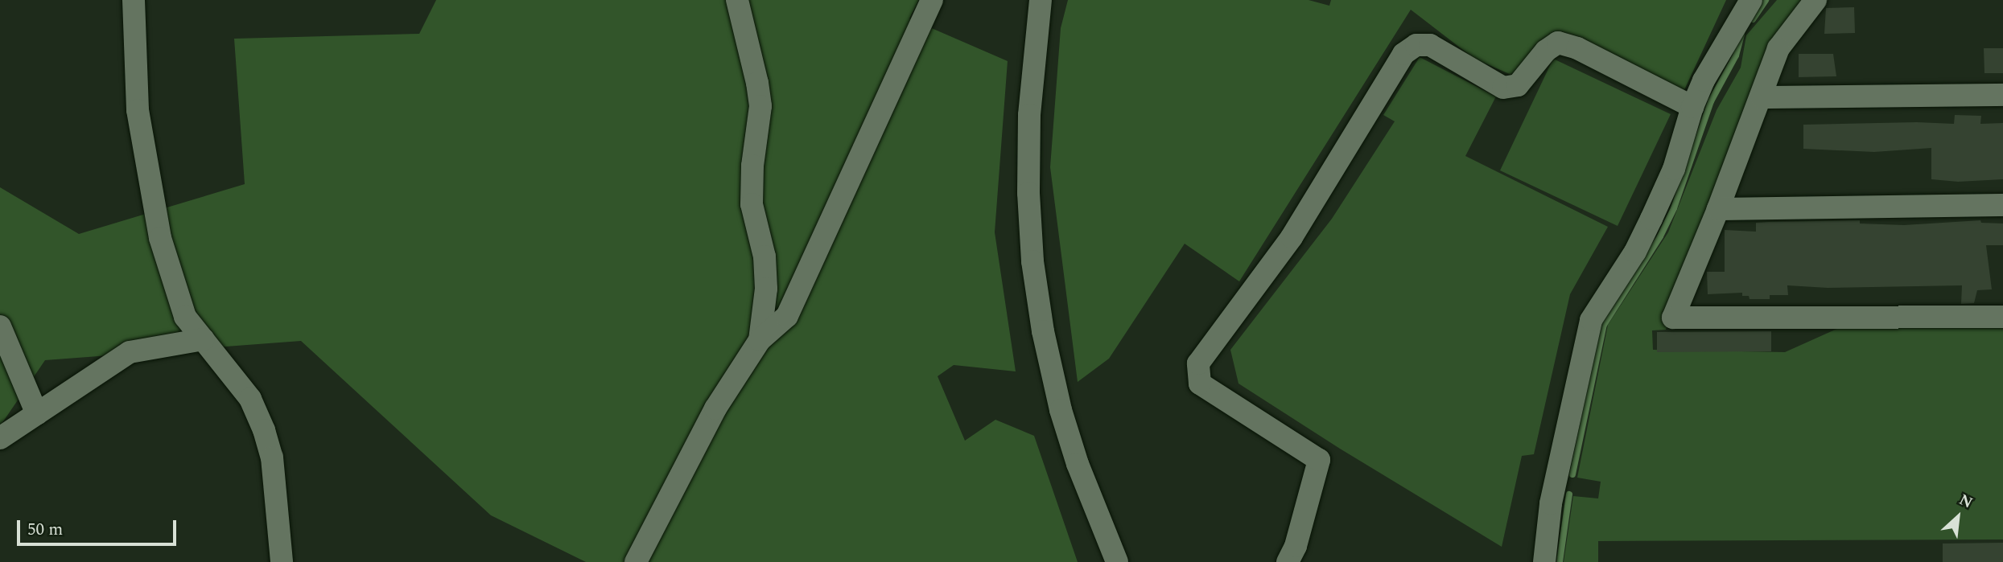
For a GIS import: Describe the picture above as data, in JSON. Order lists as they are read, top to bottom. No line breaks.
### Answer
{"scale_bar":"50 m","north":"top right"}
